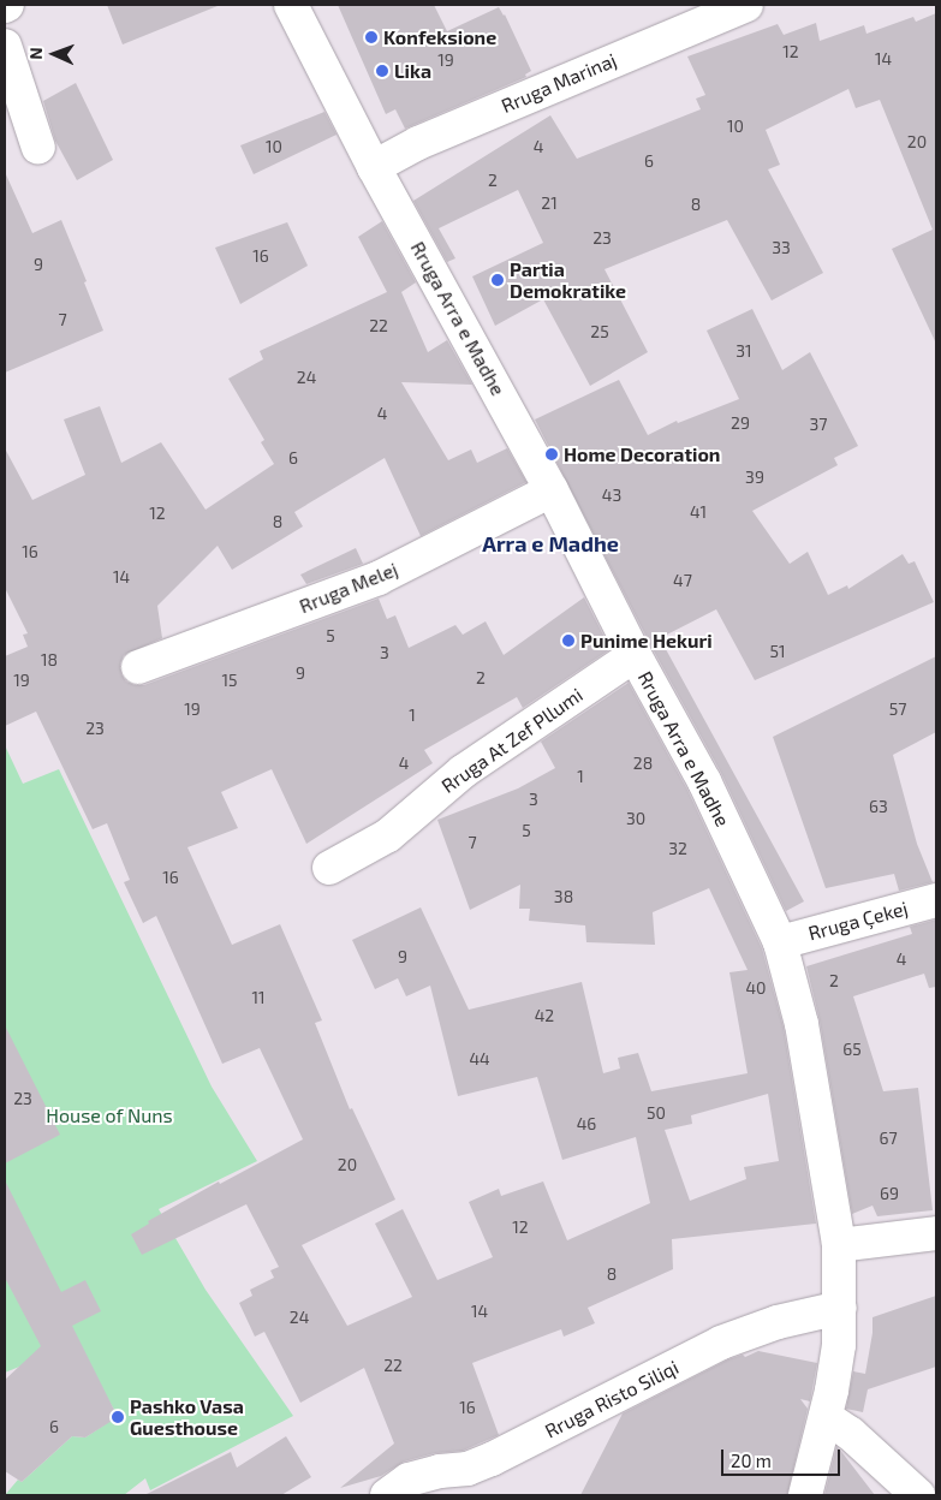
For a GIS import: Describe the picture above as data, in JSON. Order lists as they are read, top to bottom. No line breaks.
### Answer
{"streets":{"street":["Rruga Marinaj","Rruga Arra e Madhe","Rruga Melej","Rruga At Zef Pllumi","Rruga Çekej","Rruga Risto Siliqi"]},"crossings":[["Rruga Marinaj","Rruga Arra e Madhe"],["Rruga Arra e Madhe","Rruga Melej"],["Rruga Arra e Madhe","Rruga At Zef Pllumi"],["Rruga Arra e Madhe","Rruga Çekej"],["Rruga Arra e Madhe","Rruga Risto Siliqi"]],"districts":["Arra e Madhe"],"parks":["House of Nuns"],"places":["Konfeksione","Lika","Partia Demokratike","Home Decoration","Punime Hekuri","Pashko Vasa Guesthouse"],"house_numbers":["12","14","19","10","20","10","4","6","2","21","8","23","33","16","9","7","22","25","31","24","4","29","37","6","39","43","41","12","8","16","14","47","5","51","3","18","9","2","19","15","19","57","1","23","4","28","1","3","63","30","5","7","32","16","38","9","4","2","40","11","42","65","44","23","50","46","67","20","69","12","8","14","24","22","16","6"],"scale_bar":"20 m","north":"left"}
